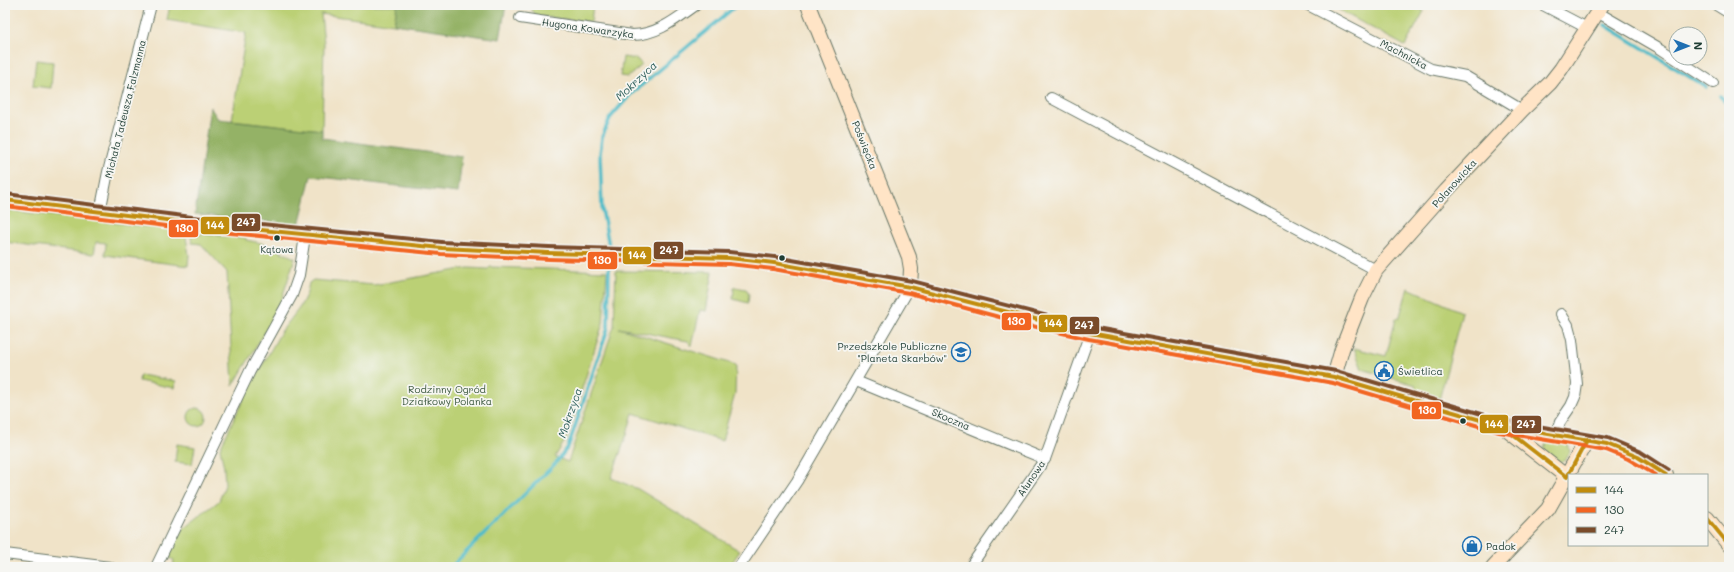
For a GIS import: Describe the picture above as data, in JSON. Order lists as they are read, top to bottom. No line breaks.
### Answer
{"streets":{"street":["Hugona Kowarzyka","Machnicka","Michała Tadeusza Falzmanna","Poświęcka","Polanowicka","Skoczna","Ałunowa"]},"crossings":[["Machnicka","Polanowicka"],["Skoczna","Ałunowa"]],"water":["Mokrzyca"],"parks":["Rodzinny Ogród Działkowy Polanka"],"places":{"other":["Kątowa"],"school or university":["Przedszkole Publiczne \"Planeta Skarbów\""],"public building":["Świetlica"],"shop":["Padok"]},"lines":["transit line 247","transit line 144","transit line 130"],"legend":["144","130","247"],"north":"right"}
